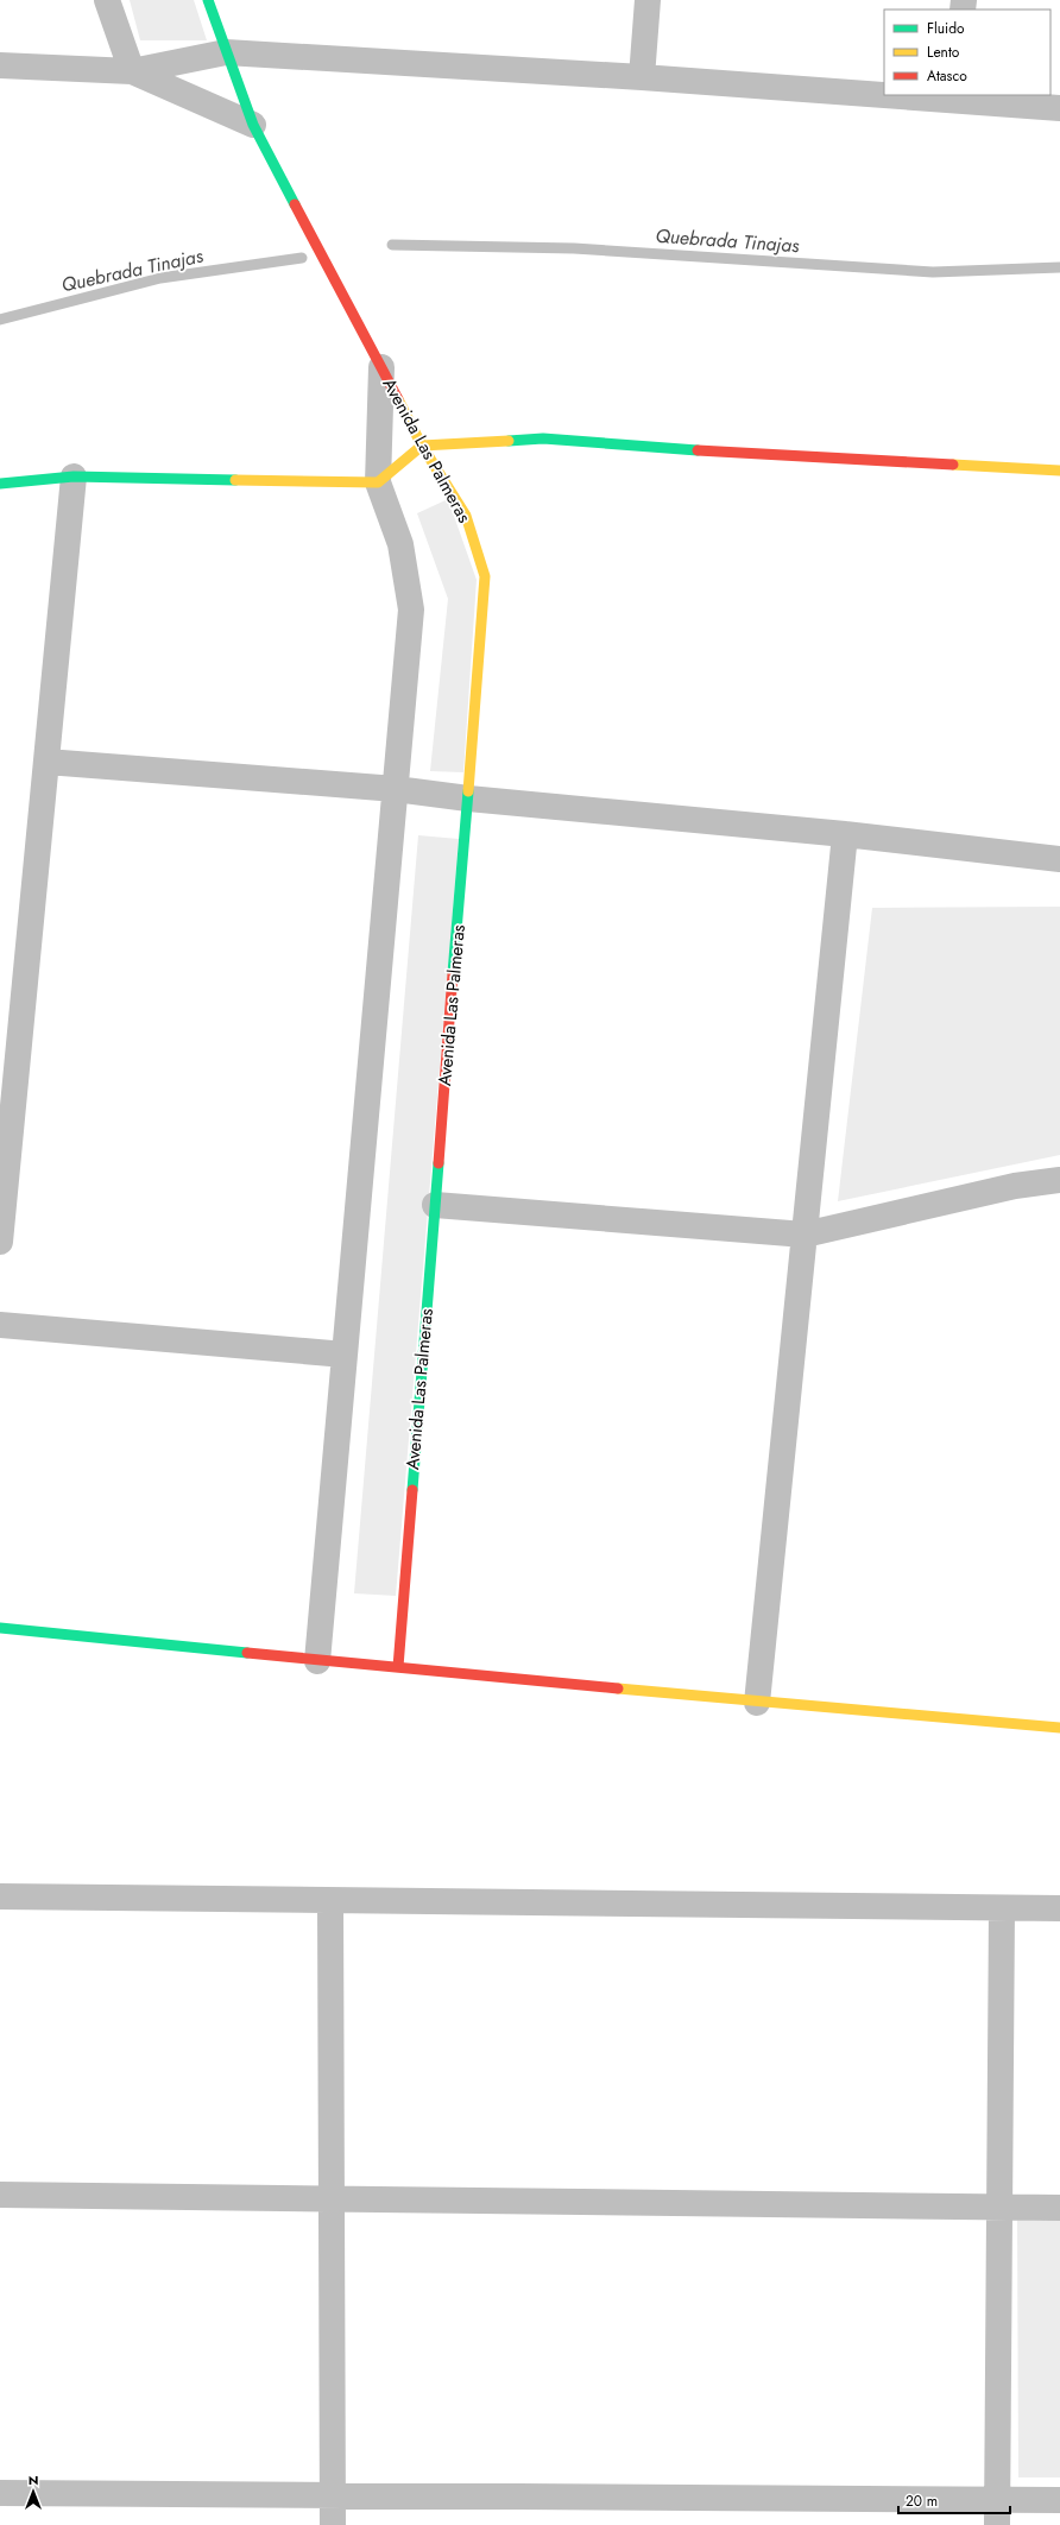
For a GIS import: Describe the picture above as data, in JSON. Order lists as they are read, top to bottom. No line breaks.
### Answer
{"streets":{"street":["Avenida Las Palmeras"]},"water":["Quebrada Tinajas"],"legend":["Fluido","Lento","Atasco"],"scale_bar":"20 m","north":"top"}
